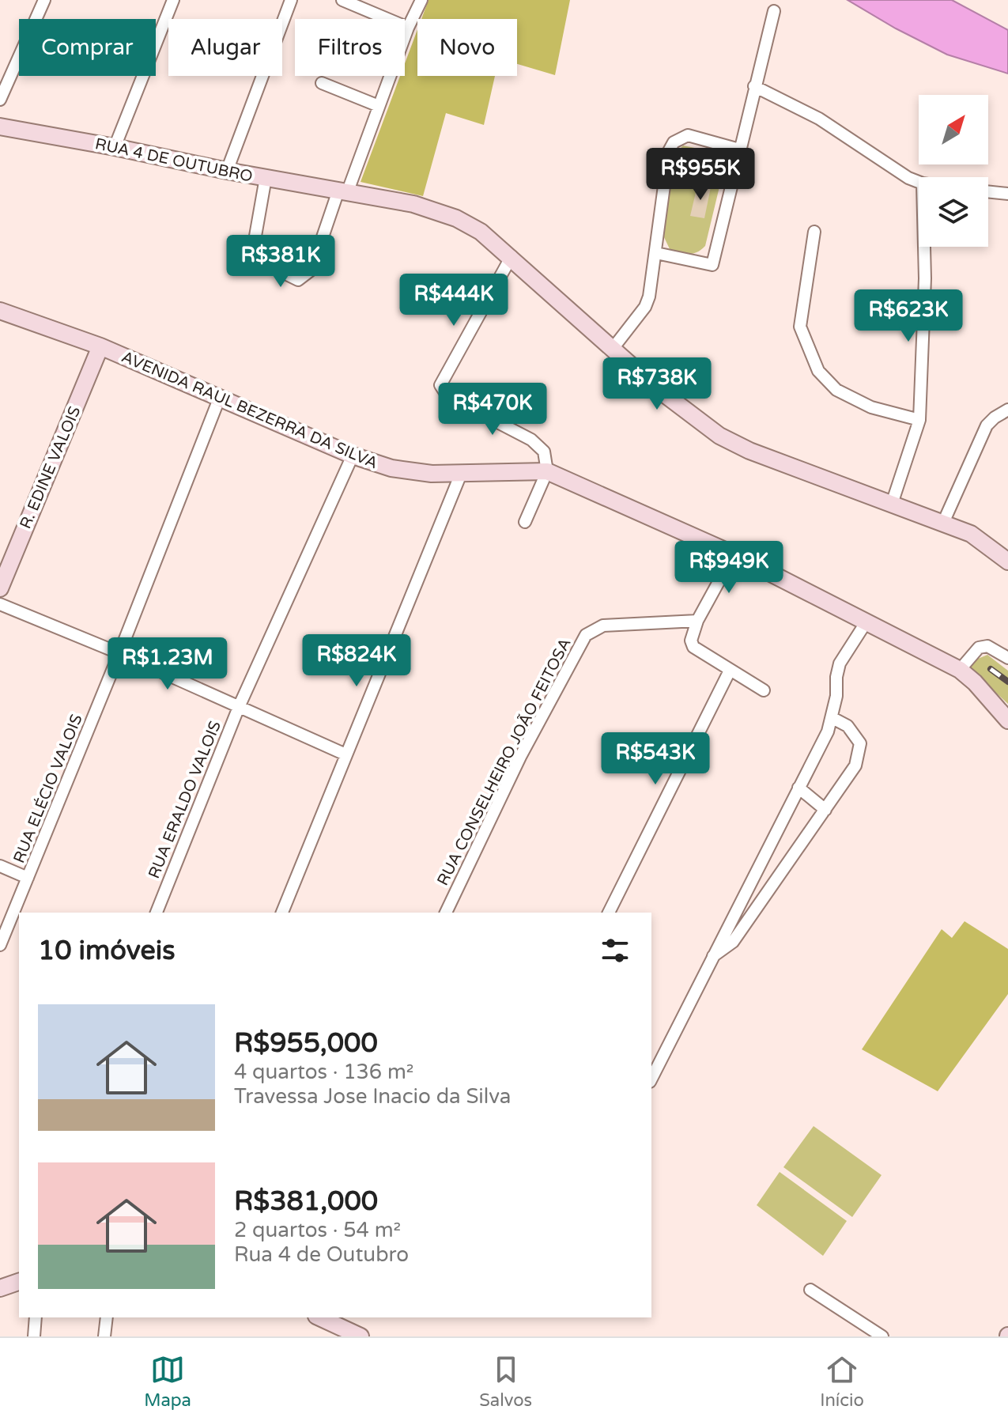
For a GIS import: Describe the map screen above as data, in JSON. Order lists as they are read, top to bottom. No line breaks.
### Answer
{"streets":{"street":["RUA 4 DE OUTUBRO","AVENIDA RAUL BEZERRA DA SILVA","R. EDINE VALOIS","RUA CONSELHEIRO JOÃO FEITOSA","RUA ELÉCIO VALOIS","RUA ERALDO VALOIS"]},"crossings":[["AVENIDA RAUL BEZERRA DA SILVA","R. EDINE VALOIS"],["AVENIDA RAUL BEZERRA DA SILVA","RUA ELÉCIO VALOIS"],["AVENIDA RAUL BEZERRA DA SILVA","RUA ERALDO VALOIS"]],"north":"top right","page":{"chip":["Comprar","Alugar","Filtros","Novo"],"price":["R$955K","R$381K","R$444K","R$623K","R$738K","R$470K","R$949K","R$824K","R$1.23M","R$543K"],"heading":"10 imóveis","list":[{"name":"R$955,000","note":"4 quartos · 136 m² · Travessa Jose Inacio da Silva"},{"name":"R$381,000","note":"2 quartos · 54 m² · Rua 4 de Outubro"}],"tabs":["Mapa","Salvos","Início"]}}
